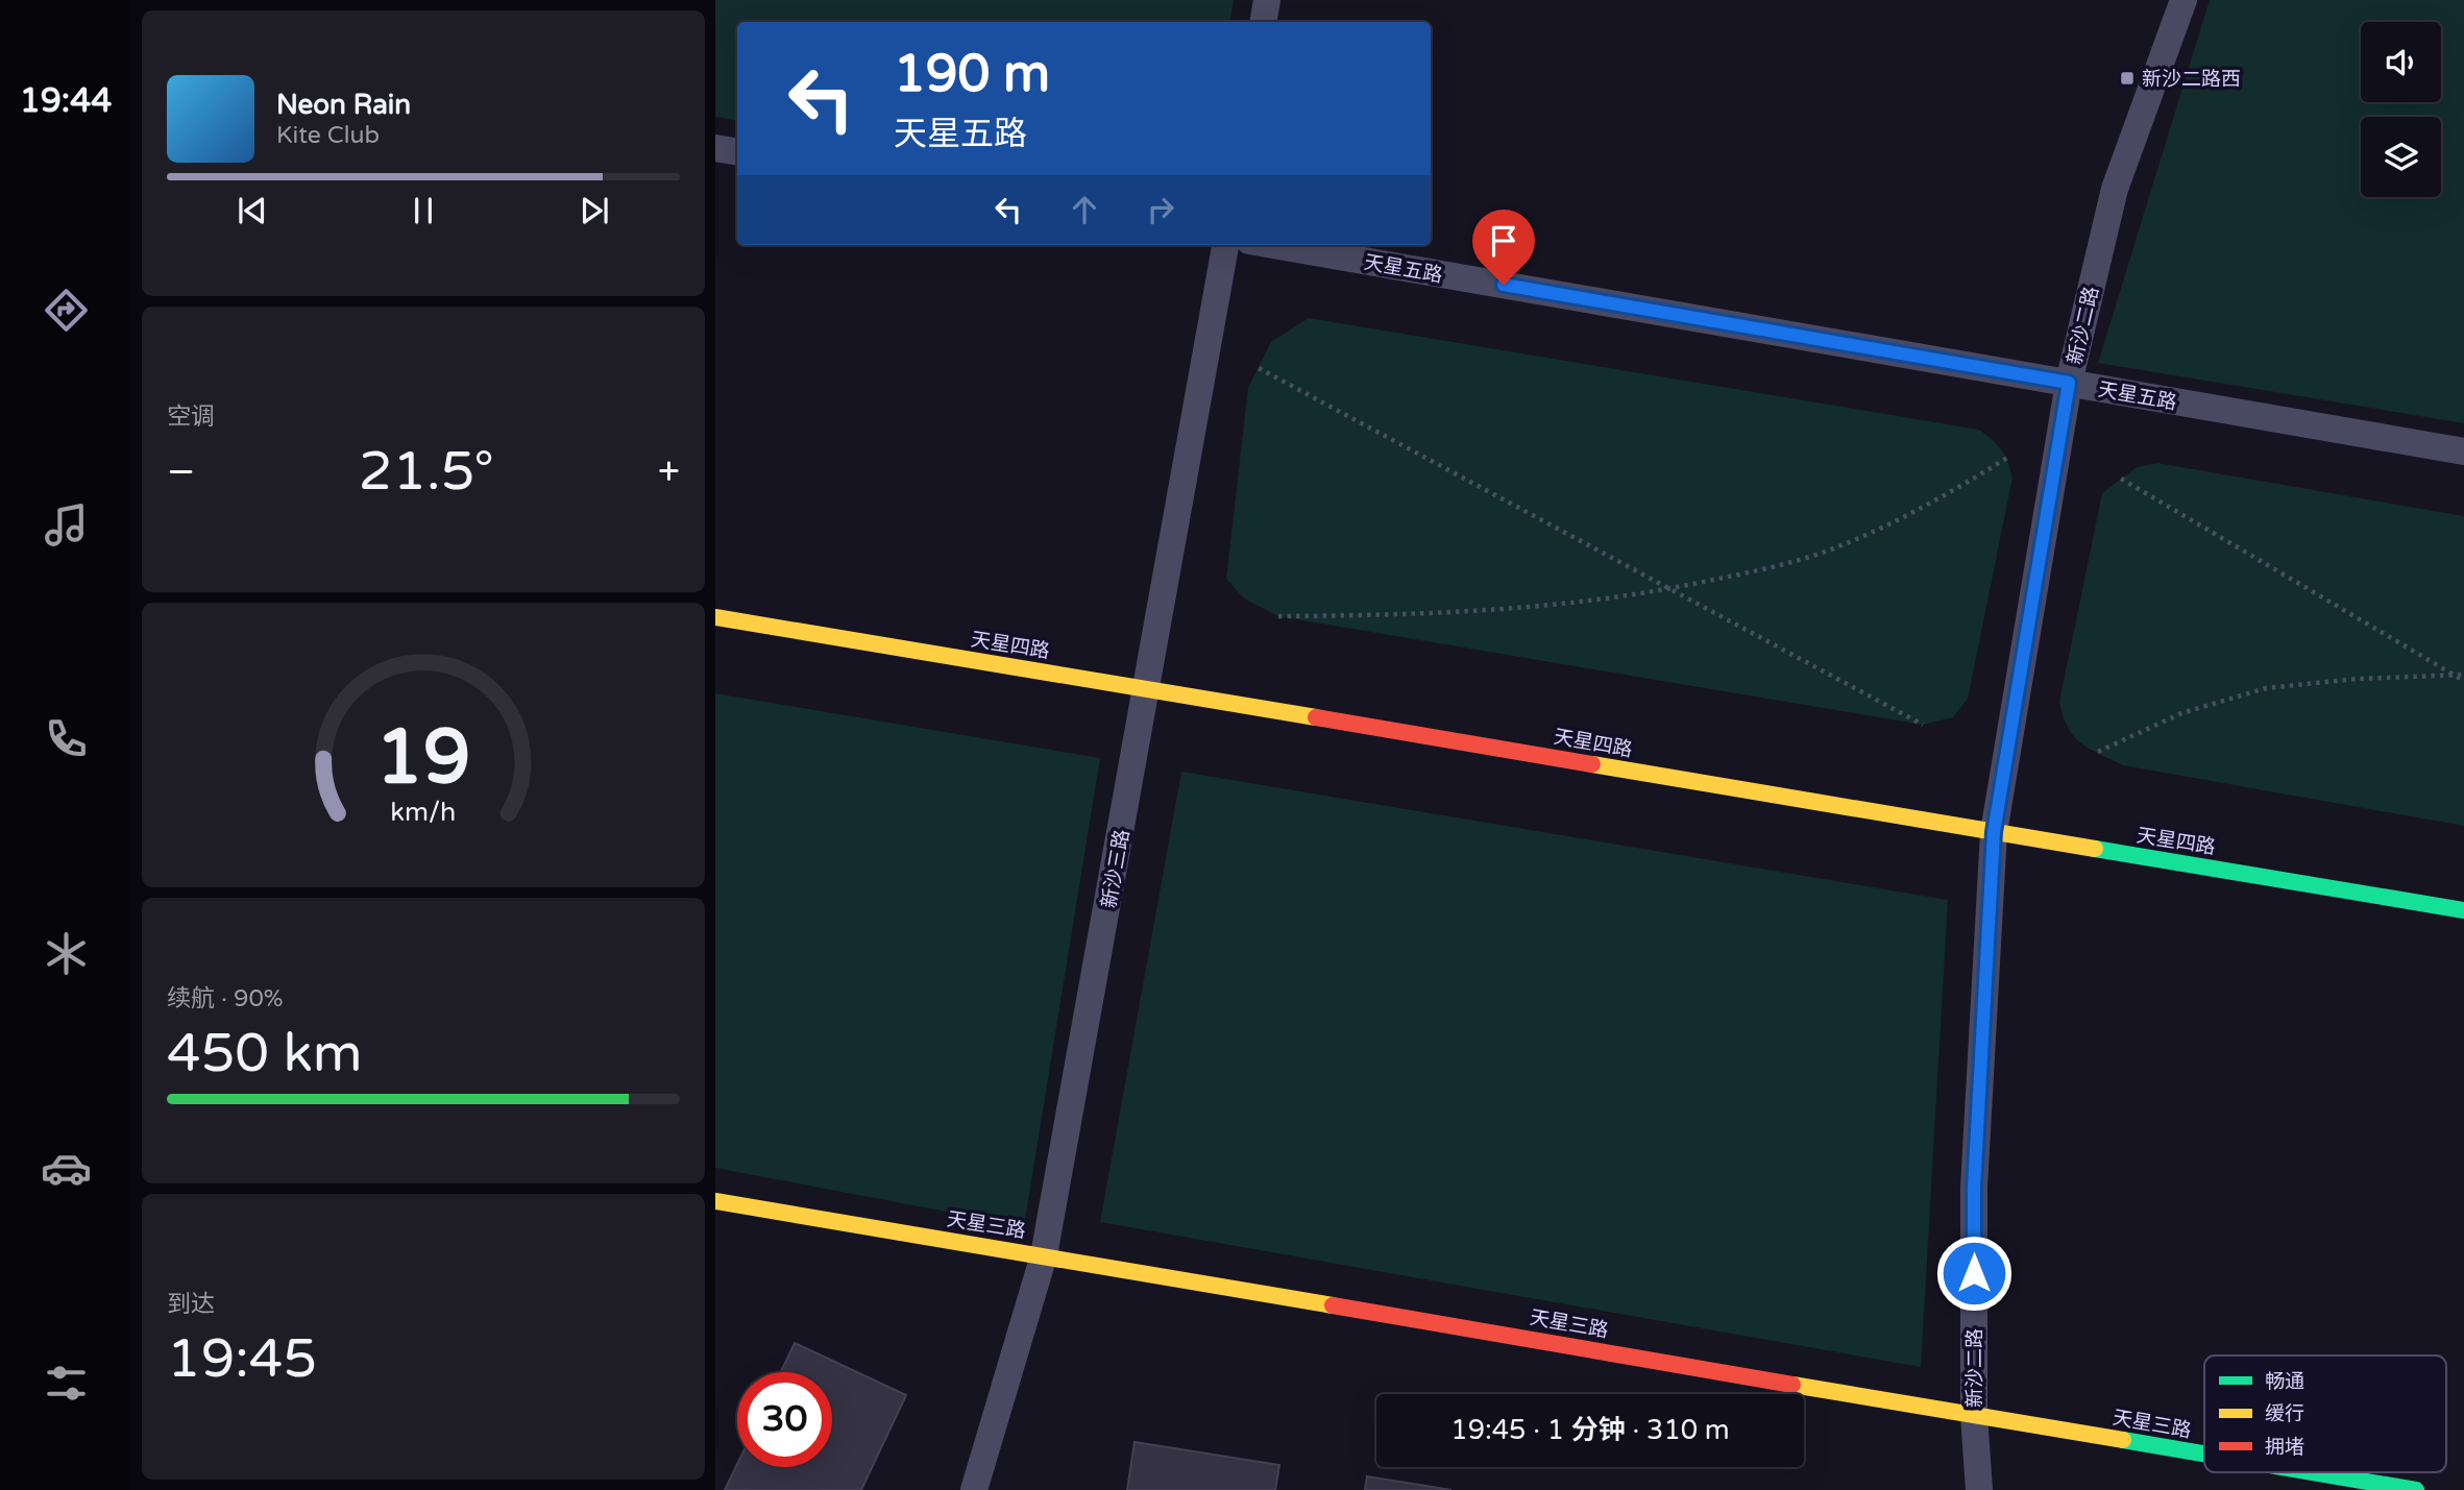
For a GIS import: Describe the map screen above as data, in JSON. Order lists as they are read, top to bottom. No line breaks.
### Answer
{"streets":{"street":["天星五路","新沙二路","天星四路","新沙三路","天星三路"]},"crossings":[["天星五路","新沙二路"],["新沙二路","天星四路"],["新沙二路","天星三路"],["天星四路","新沙三路"],["新沙三路","天星三路"]],"places":{"transit":["新沙二路西"]},"legend":["畅通","缓行","拥堵"],"page":{"tabs":"19:44","turn":["190 m","天星五路"],"song":["Neon Rain","Kite Club"],"tile":["空调",["续航 · 90%","450 km"],["到达","19:45"]],"heat":["−","21.5°","+"],"limit":"30","trip":"19:45 · 1 分钟 · 310 m","gauge":["19","km/h"]}}
